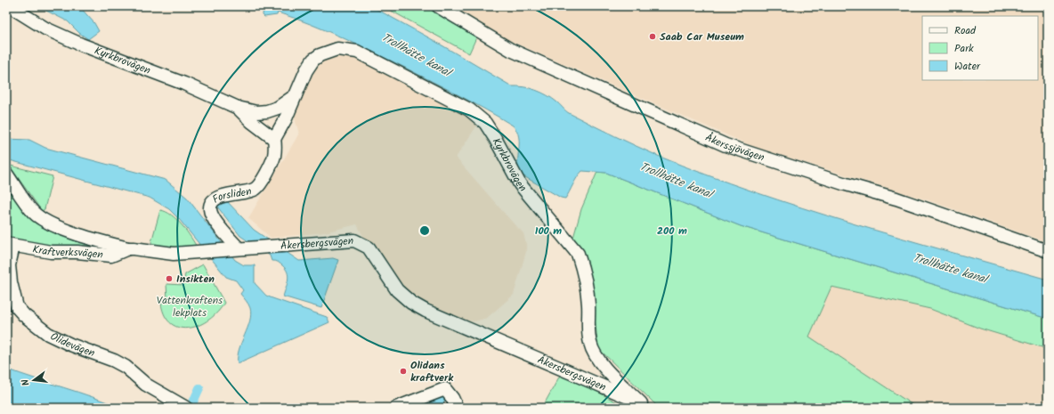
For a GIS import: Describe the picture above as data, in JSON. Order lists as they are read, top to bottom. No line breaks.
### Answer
{"streets":{"street":["Kyrkbrovägen","Åkerssjövägen","Forsliden","Åkersbergsvägen","Kraftverksvägen","Olidevägen"]},"crossings":[["Kyrkbrovägen","Forsliden"],["Kyrkbrovägen","Åkersbergsvägen"],["Forsliden","Åkersbergsvägen"],["Åkersbergsvägen","Kraftverksvägen"],["Kraftverksvägen","Olidevägen"]],"water":["Trollhätte kanal"],"parks":["Vattenkraftens lekplats"],"places":["Saab Car Museum","Insikten","Olidans kraftverk"],"legend":["Road","Park","Water"],"north":"left","rings":["100 m","200 m"]}
